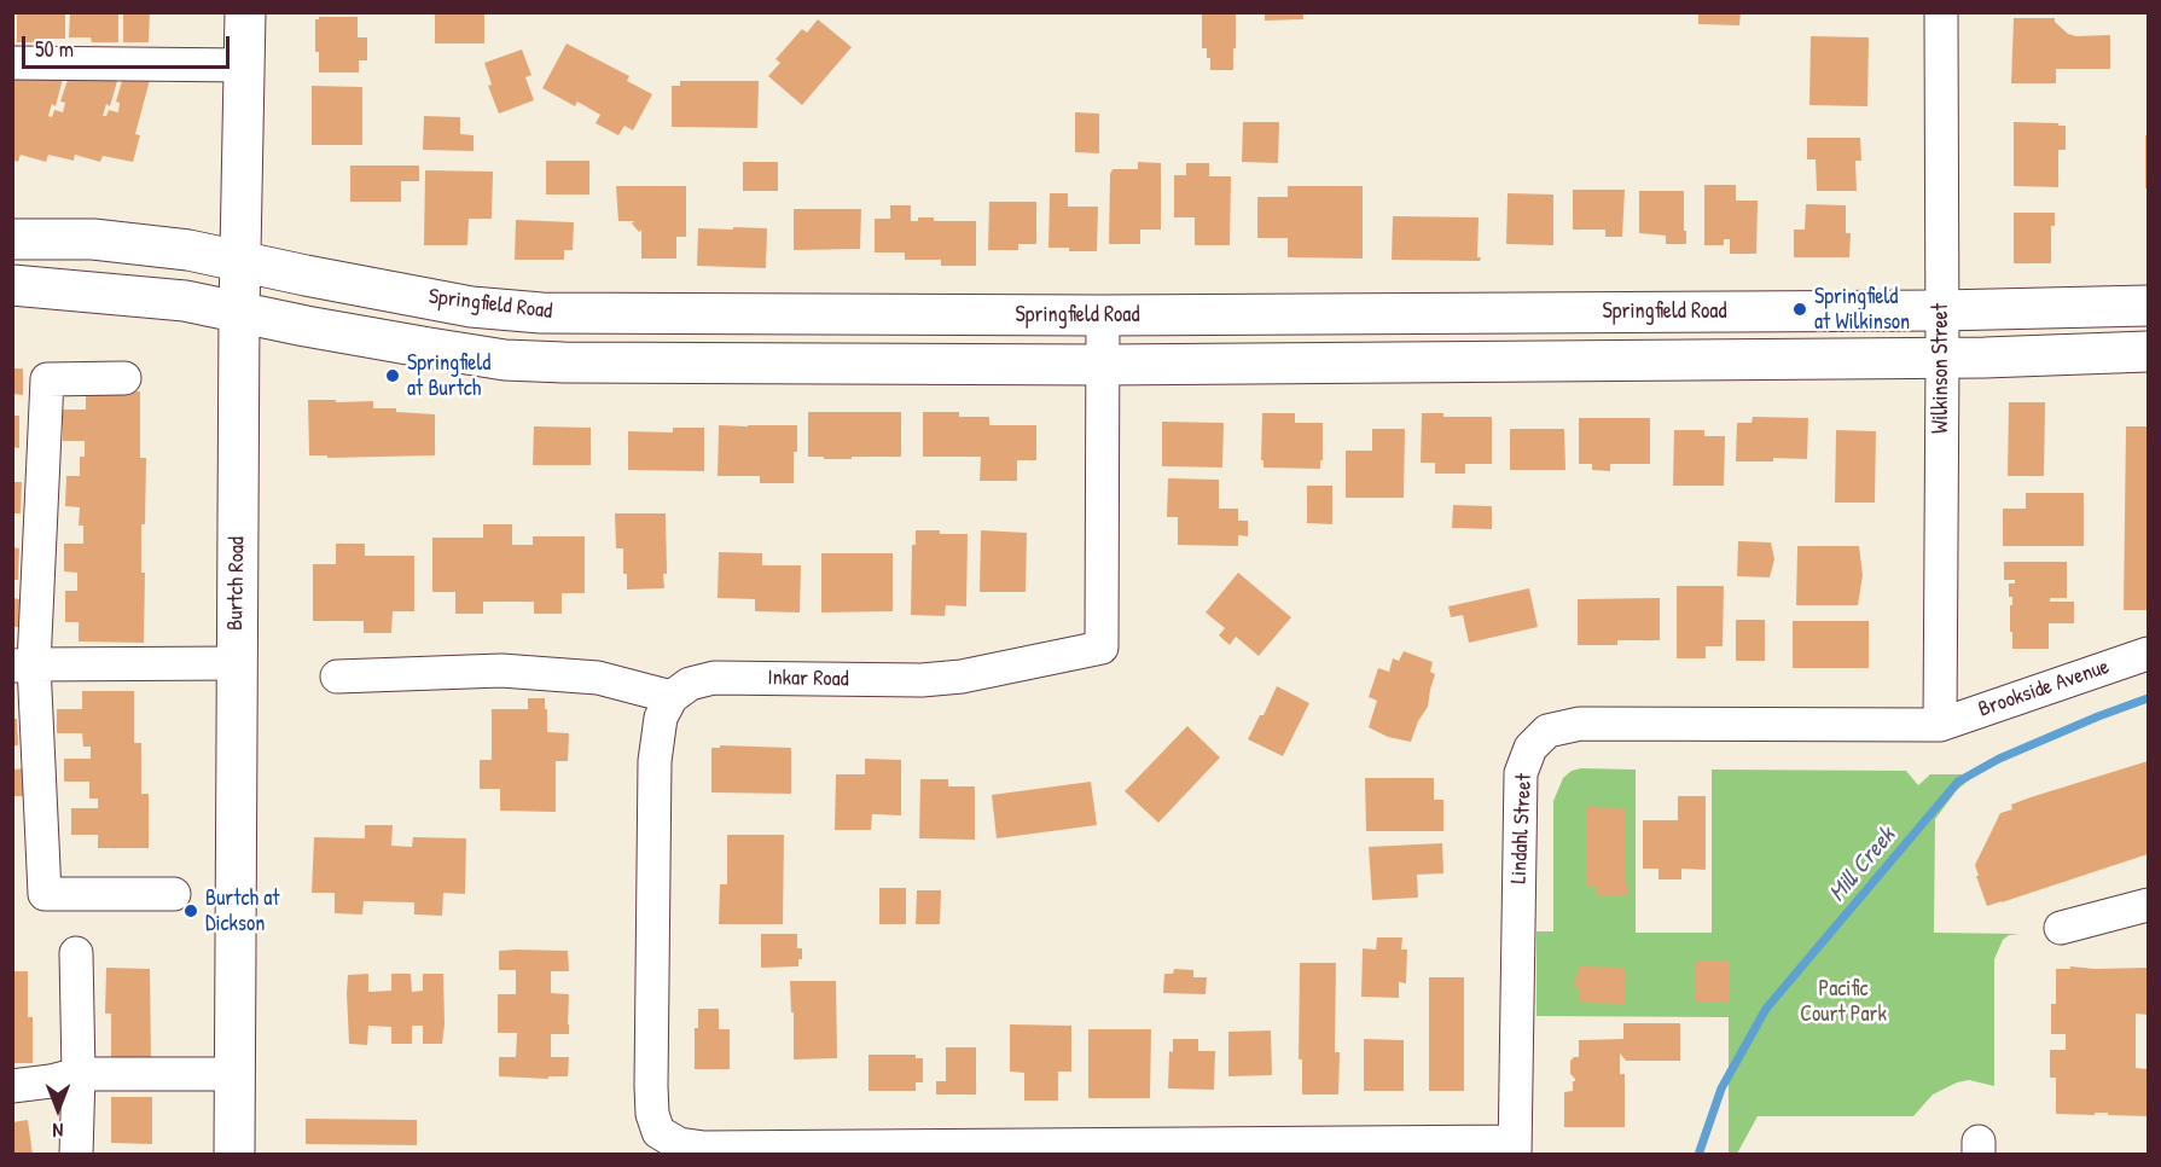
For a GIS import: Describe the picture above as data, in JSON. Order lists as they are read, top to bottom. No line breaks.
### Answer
{"streets":{"main road":["Springfield Road","Burtch Road"],"street":["Wilkinson Street","Inkar Road","Brookside Avenue","Lindahl Street"]},"crossings":[["Springfield Road","Wilkinson Street"],["Springfield Road","Burtch Road"],["Springfield Road","Inkar Road"],["Wilkinson Street","Brookside Avenue"],["Wilkinson Street","Lindahl Street"],["Brookside Avenue","Lindahl Street"]],"water":["Mill Creek"],"parks":["Pacific Court Park"],"places":["Springfield at Wilkinson","Springfield at Burtch","Burtch at Dickson"],"scale_bar":"50 m","north":"bottom"}
